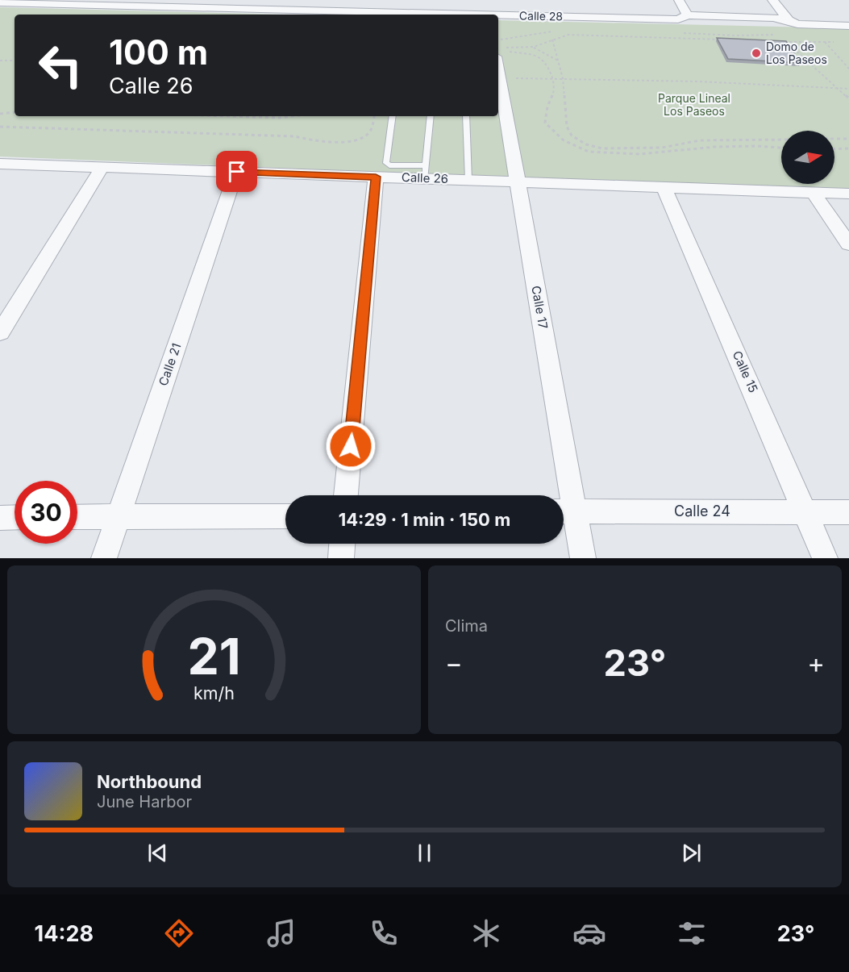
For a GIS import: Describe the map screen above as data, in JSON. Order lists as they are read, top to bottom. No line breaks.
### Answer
{"streets":{"street":["Calle 28","Calle 26","Calle 17","Calle 21","Calle 15","Calle 24"]},"crossings":[["Calle 26","Calle 17"],["Calle 26","Calle 21"],["Calle 26","Calle 15"],["Calle 17","Calle 24"],["Calle 15","Calle 24"]],"parks":["Parque Lineal Los Paseos"],"places":["Domo de Los Paseos"],"north":"right","page":{"turn":["100 m","Calle 26"],"limit":"30","trip":"14:29 · 1 min · 150 m","tile":"Clima","heat":["−","23°","+"],"song":["Northbound","June Harbor"],"tabs":["14:28","23°"],"gauge":["21","km/h"]}}
